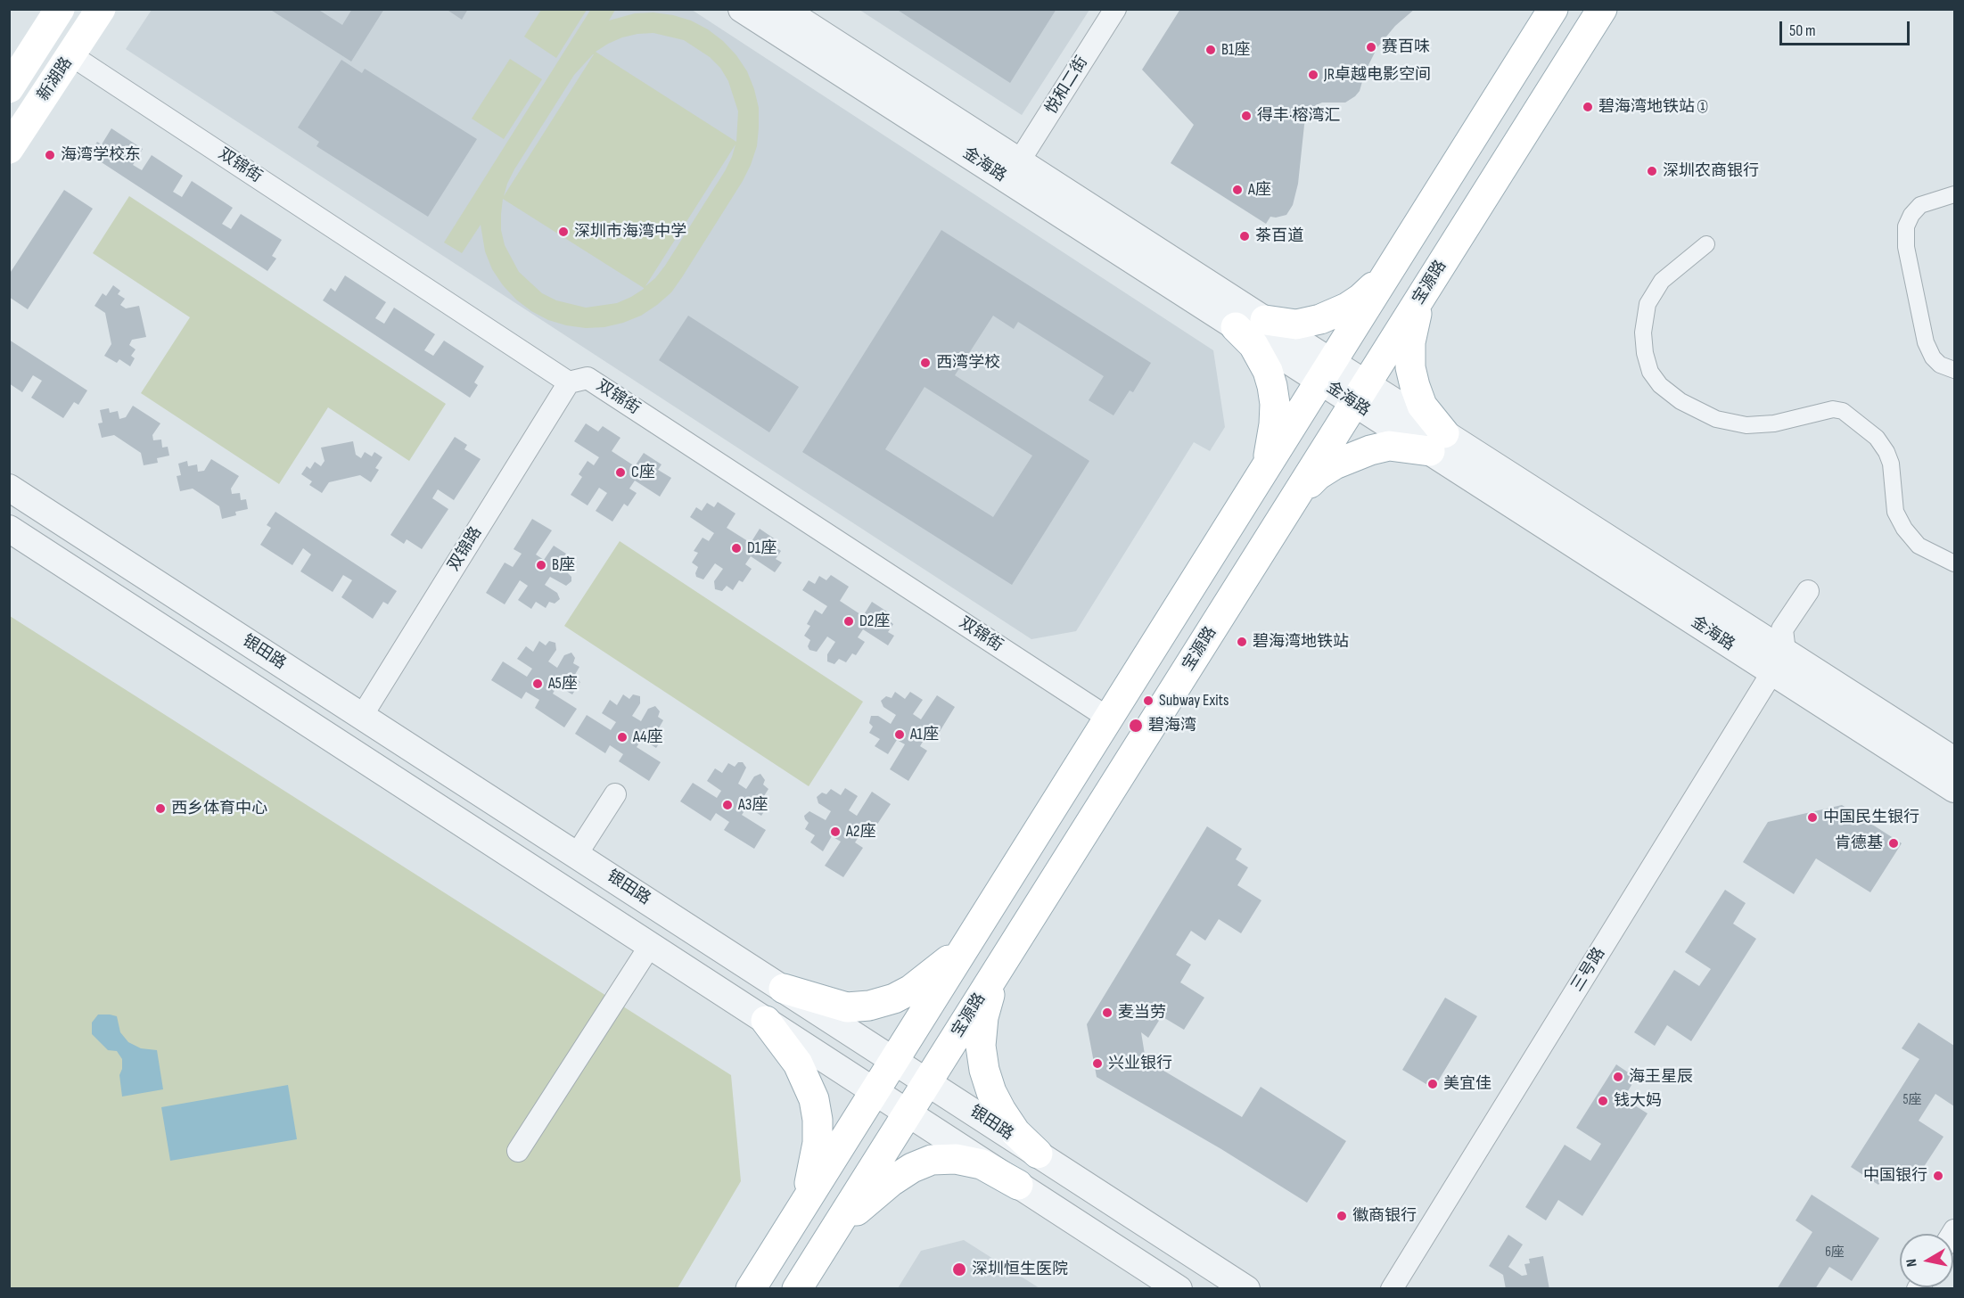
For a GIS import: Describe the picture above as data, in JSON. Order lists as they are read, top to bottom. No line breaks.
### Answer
{"streets":{"main road":["新湖路","宝源路"],"street":["悦和二街","金海路","双锦街","双锦路","银田路","三号路"]},"crossings":[["新湖路","双锦街"],["悦和二街","金海路"],["金海路","宝源路"],["金海路","三号路"],["双锦街","双锦路"],["宝源路","银田路"],["双锦路","银田路"]],"places":["赛百味","B1座","JR卓越电影空间","碧海湾地铁站 ①","得丰·榕湾汇","海湾学校东","深圳农商银行","A座","深圳市海湾中学","茶百道","西湾学校","C座","D1座","B座","D2座","碧海湾地铁站","A5座","Subway Exits","碧海湾","A1座","A4座","A3座","西乡体育中心","中国民生银行","A2座","肯德基","麦当劳","兴业银行","海王星辰","美宜佳","钱大妈","中国银行","徽商银行","深圳恒生医院"],"house_numbers":["5座","6座"],"scale_bar":"50 m","north":"left"}
